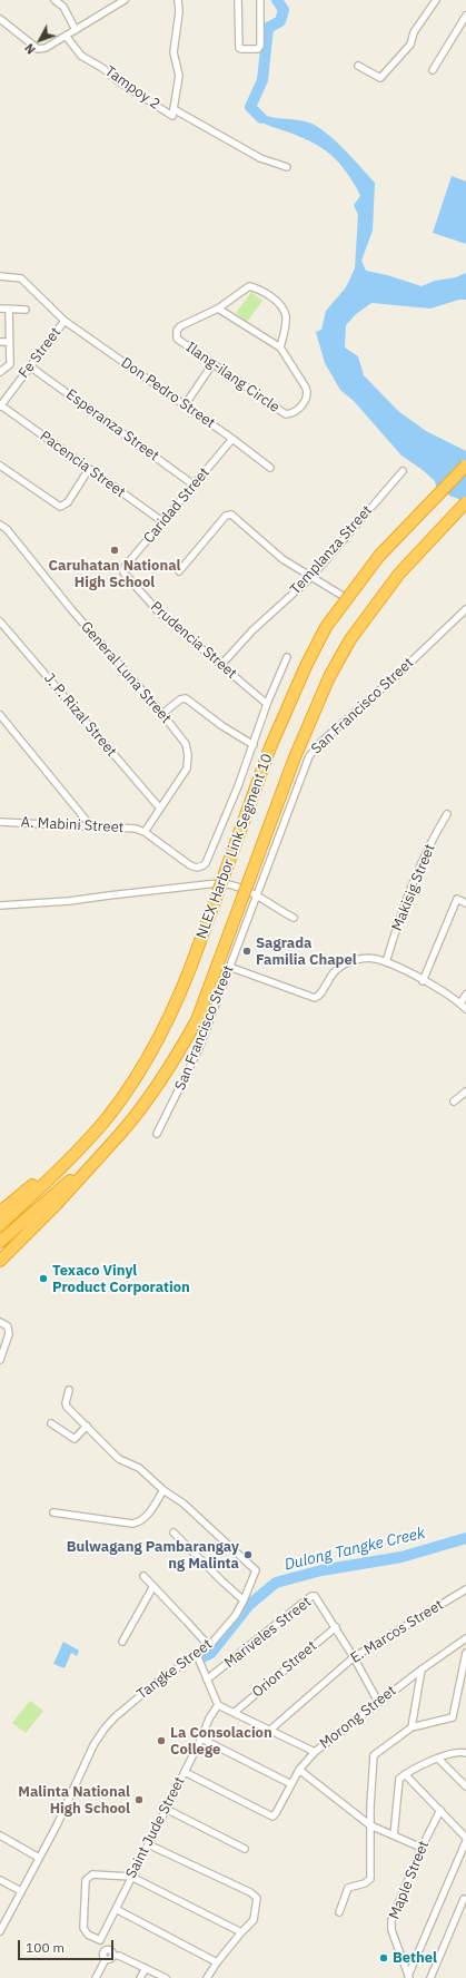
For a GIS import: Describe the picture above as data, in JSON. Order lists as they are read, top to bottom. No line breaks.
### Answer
{"streets":{"highway":["NLEX Harbor Link Segment 10"],"street":["Tampoy 2","Fe Street","Ilang-ilang Circle","Don Pedro Street","Esperanza Street","Pacencia Street","Caridad Street","Templanza Street","Prudencia Street","General Luna Street","San Francisco Street","J. P. Rizal Street","A. Mabini Street","Makisig Street","E. Marcos Street","Mariveles Street","Tangke Street","Orion Street","Morong Street","Saint Jude Street","Maple Street"]},"crossings":[["Fe Street","Don Pedro Street"],["Fe Street","Esperanza Street"],["Fe Street","Pacencia Street"],["Don Pedro Street","Caridad Street"],["Esperanza Street","Caridad Street"],["Pacencia Street","Caridad Street"],["Caridad Street","Prudencia Street"],["Templanza Street","Prudencia Street"],["General Luna Street","J. P. Rizal Street"],["General Luna Street","A. Mabini Street"],["E. Marcos Street","Mariveles Street"],["Mariveles Street","Orion Street"],["Mariveles Street","Morong Street"],["Morong Street","Saint Jude Street"]],"water":["Dulong Tangke Creek"],"places":["Caruhatan National High School","Sagrada Familia Chapel","Texaco Vinyl Product Corporation","Bulwagang Pambarangay ng Malinta","La Consolacion College","Malinta National High School","Bethel"],"scale_bar":"100 m","north":"bottom left"}
